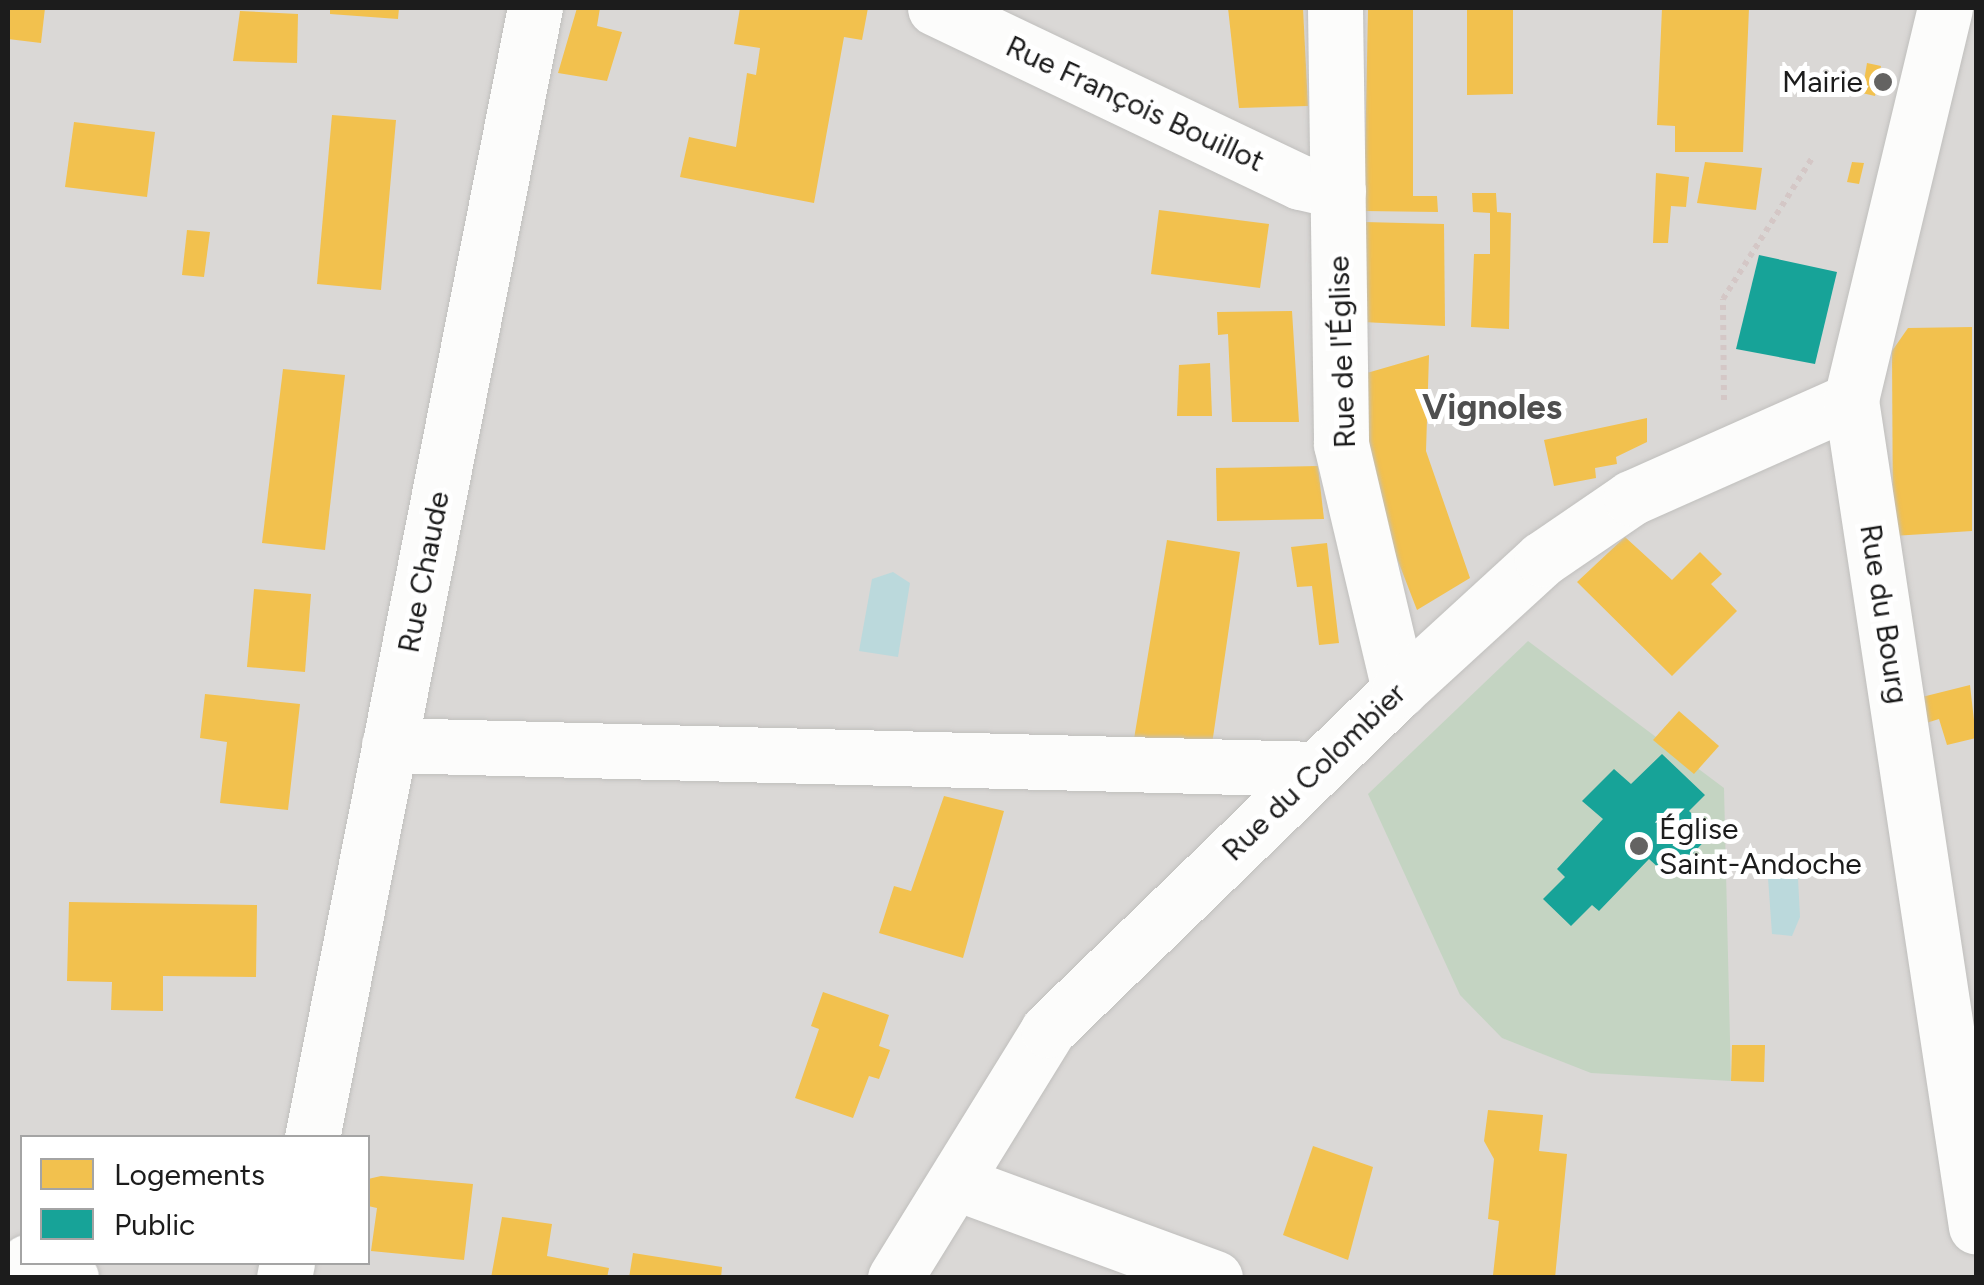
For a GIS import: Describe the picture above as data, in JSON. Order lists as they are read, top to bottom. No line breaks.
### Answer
{"streets":{"street":["Rue François Bouillot","Rue de l'Église","Rue Chaude","Rue du Bourg","Rue du Colombier"]},"crossings":[["Rue François Bouillot","Rue de l'Église"],["Rue de l'Église","Rue du Colombier"],["Rue du Bourg","Rue du Colombier"]],"districts":["Vignoles"],"places":["Mairie","Église Saint-Andoche"],"legend":["Logements","Public"]}
